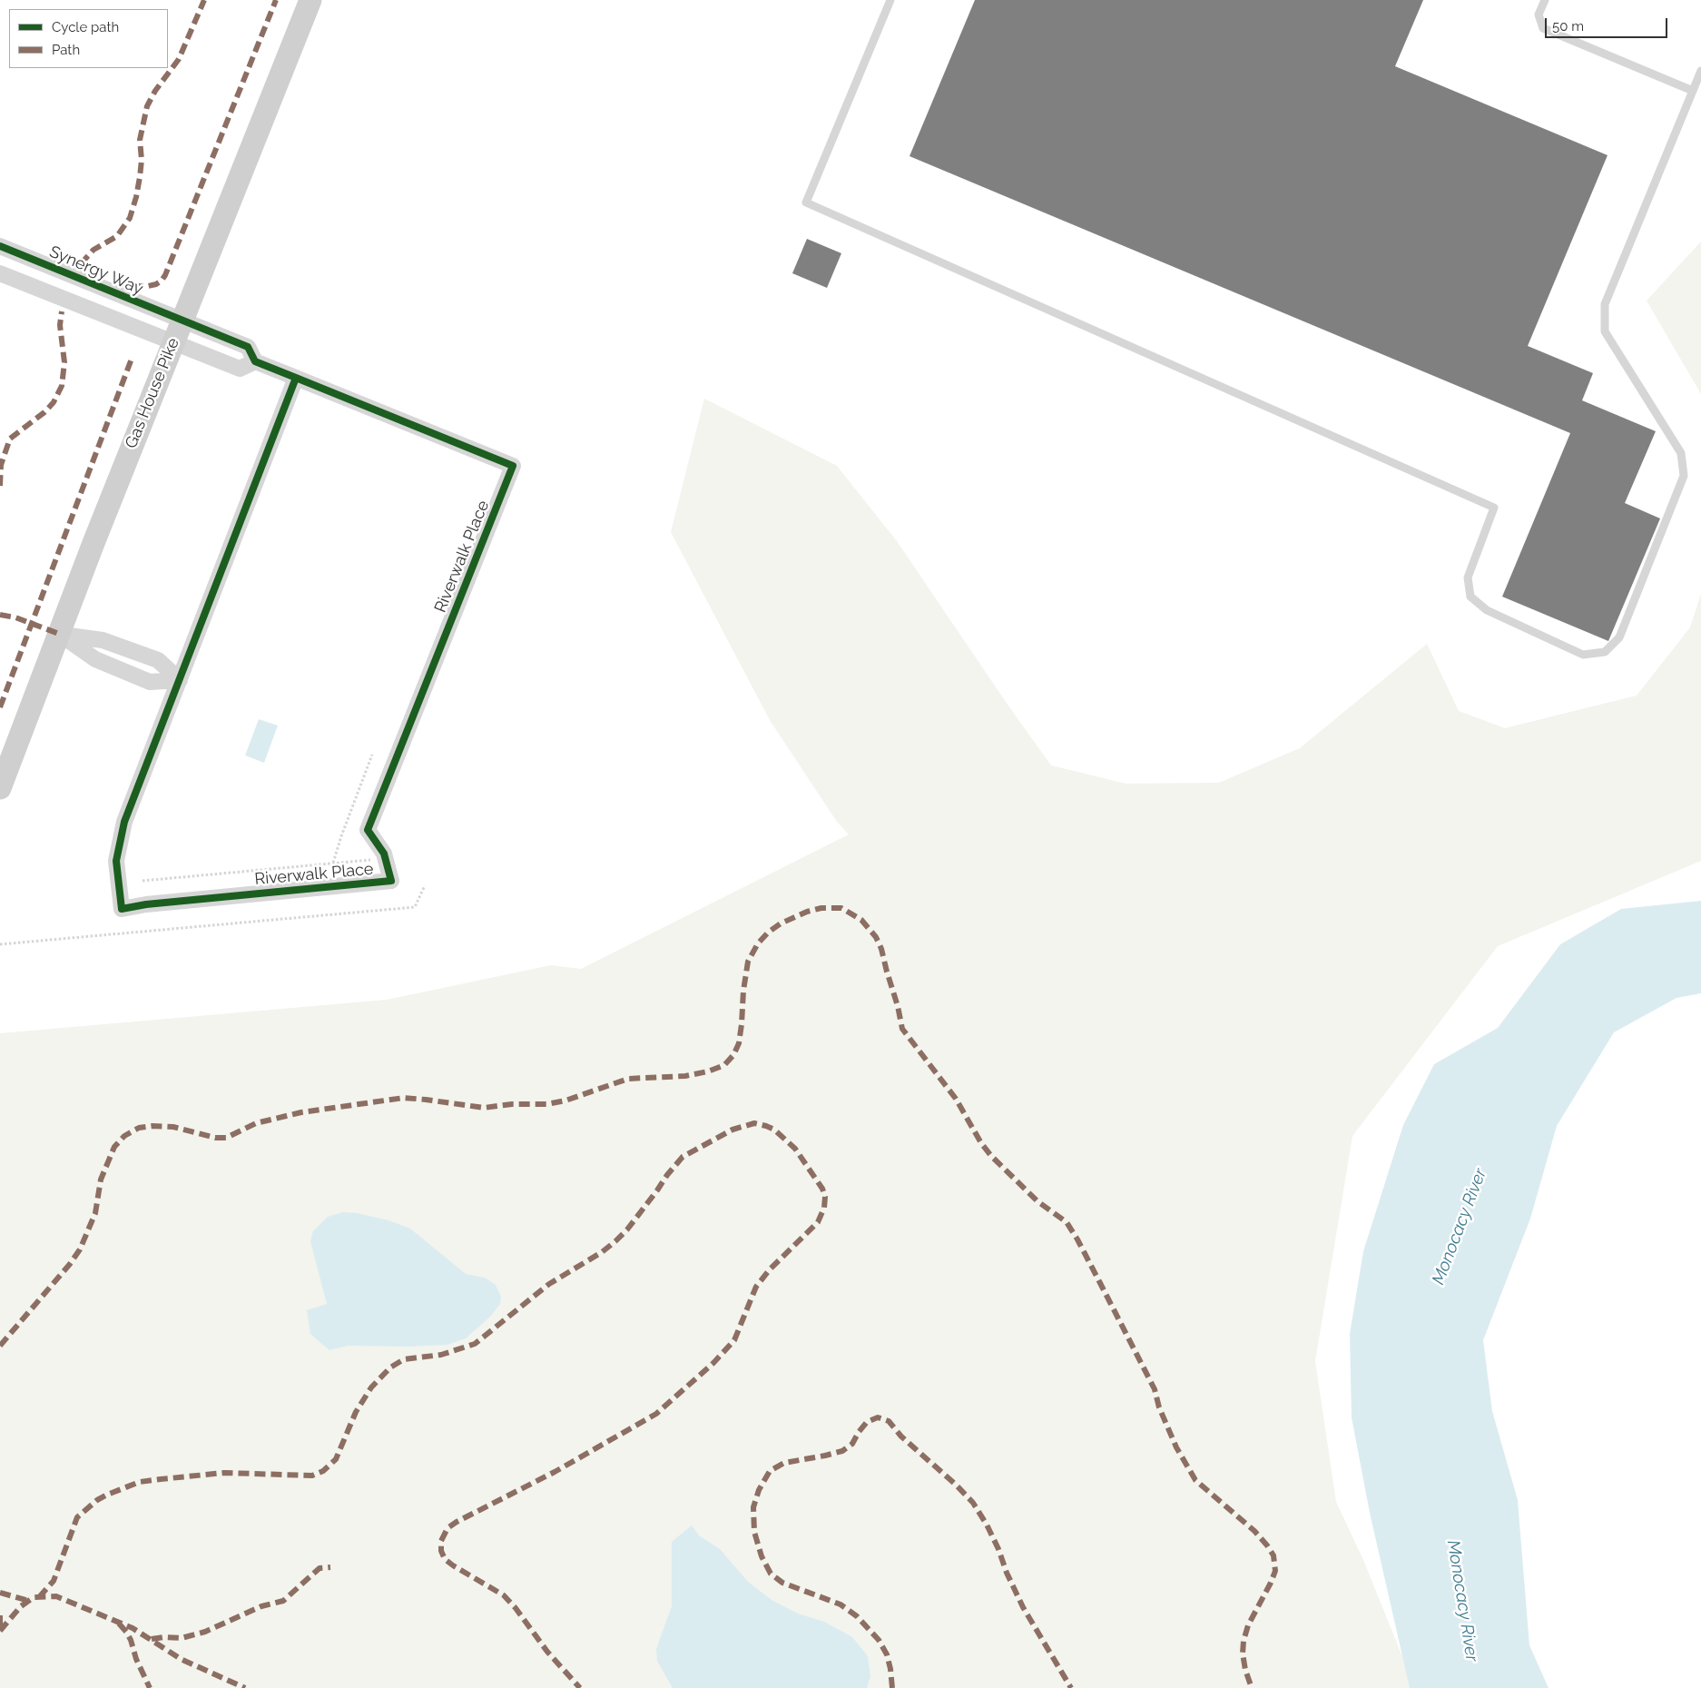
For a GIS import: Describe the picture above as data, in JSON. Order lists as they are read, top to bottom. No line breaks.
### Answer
{"streets":{"main road":["Gas House Pike"],"street":["Synergy Way","Riverwalk Place"]},"crossings":[["Synergy Way","Gas House Pike"]],"water":["Monocacy River"],"legend":["Cycle path","Path"],"scale_bar":"50 m"}
